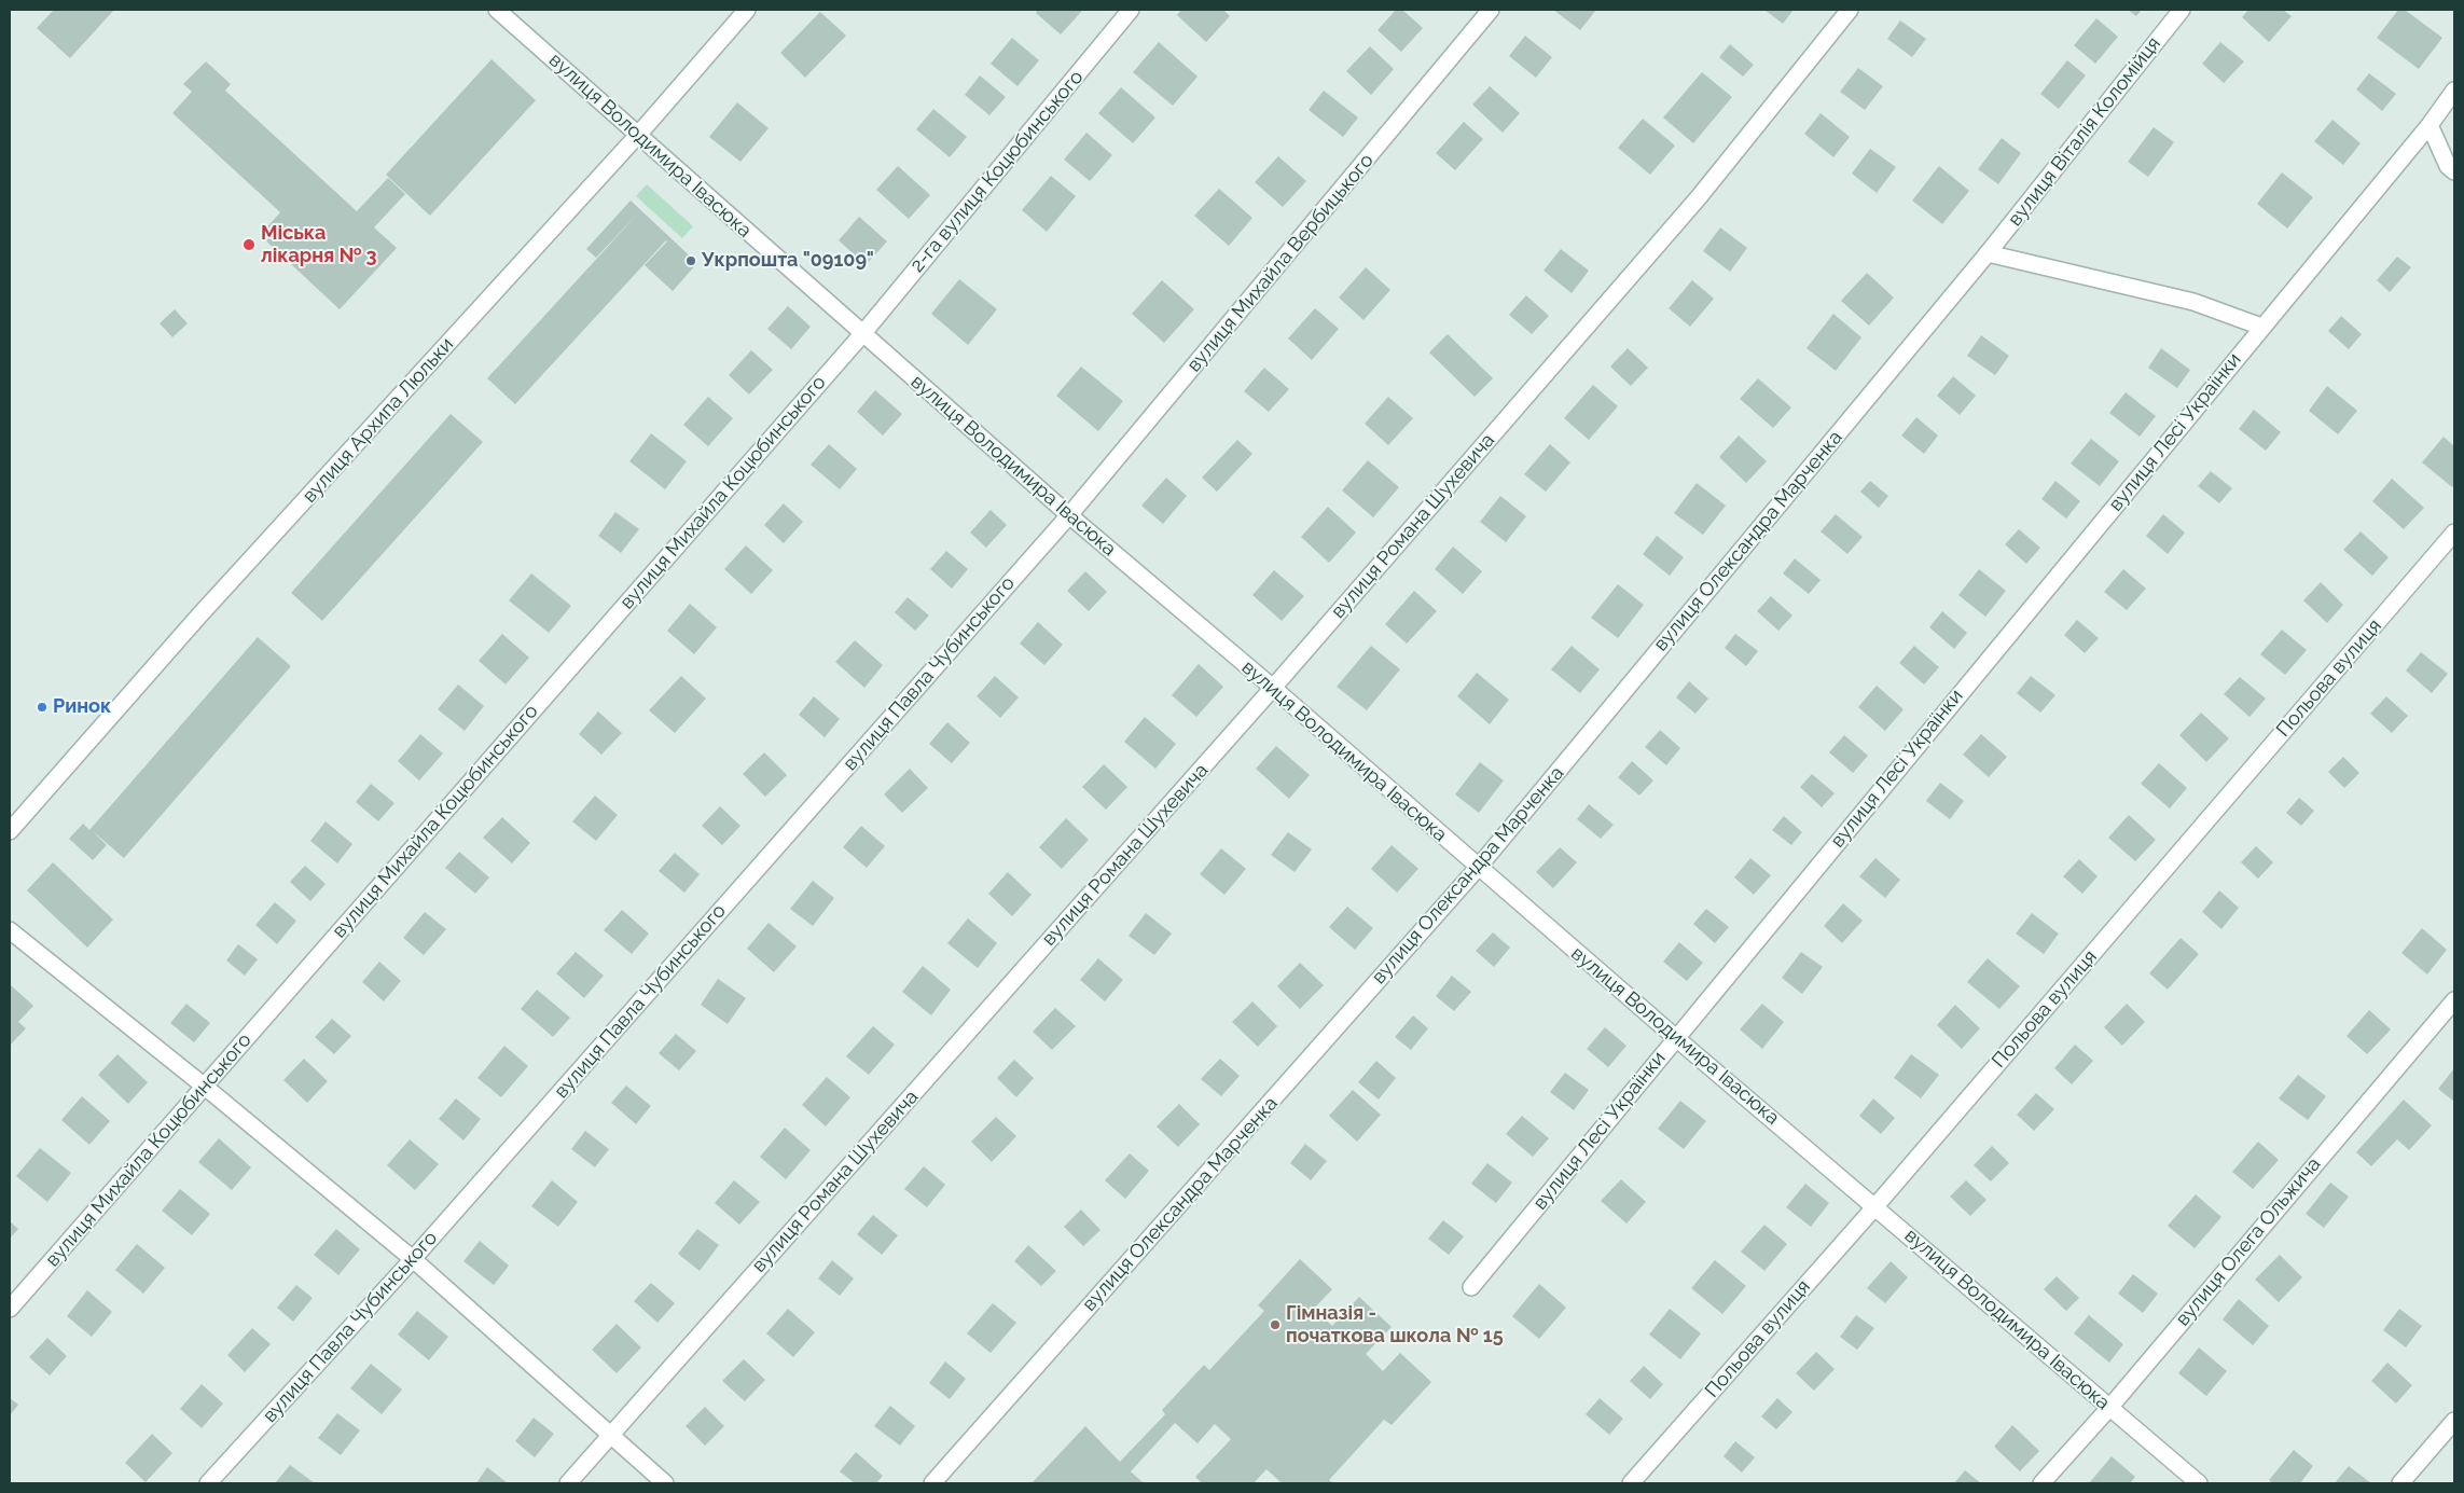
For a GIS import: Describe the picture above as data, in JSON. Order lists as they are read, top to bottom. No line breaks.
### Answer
{"streets":{"street":["вулиця Віталія Коломійця","вулиця Володимира Івасюка","2-га вулиця Коцюбинського","вулиця Михайла Вербицького","вулиця Архипа Люльки","вулиця Лесі Українки","вулиця Михайла Коцюбинського","вулиця Романа Шухевича","вулиця Олександра Марченка","вулиця Павла Чубинського","Польова вулиця","вулиця Олега Ольжича"]},"crossings":[["вулиця Віталія Коломійця","вулиця Олександра Марченка"],["вулиця Володимира Івасюка","2-га вулиця Коцюбинського"],["вулиця Володимира Івасюка","вулиця Михайла Вербицького"],["вулиця Володимира Івасюка","вулиця Архипа Люльки"],["вулиця Володимира Івасюка","вулиця Лесі Українки"],["вулиця Володимира Івасюка","вулиця Михайла Коцюбинського"],["вулиця Володимира Івасюка","вулиця Романа Шухевича"],["вулиця Володимира Івасюка","вулиця Олександра Марченка"],["вулиця Володимира Івасюка","вулиця Павла Чубинського"],["вулиця Володимира Івасюка","Польова вулиця"],["вулиця Володимира Івасюка","вулиця Олега Ольжича"],["2-га вулиця Коцюбинського","вулиця Михайла Коцюбинського"],["вулиця Михайла Вербицького","вулиця Павла Чубинського"]],"places":["Міська лікарня № 3","Укрпошта \"09109\"","Ринок","Гімназія - початкова школа № 15"]}
